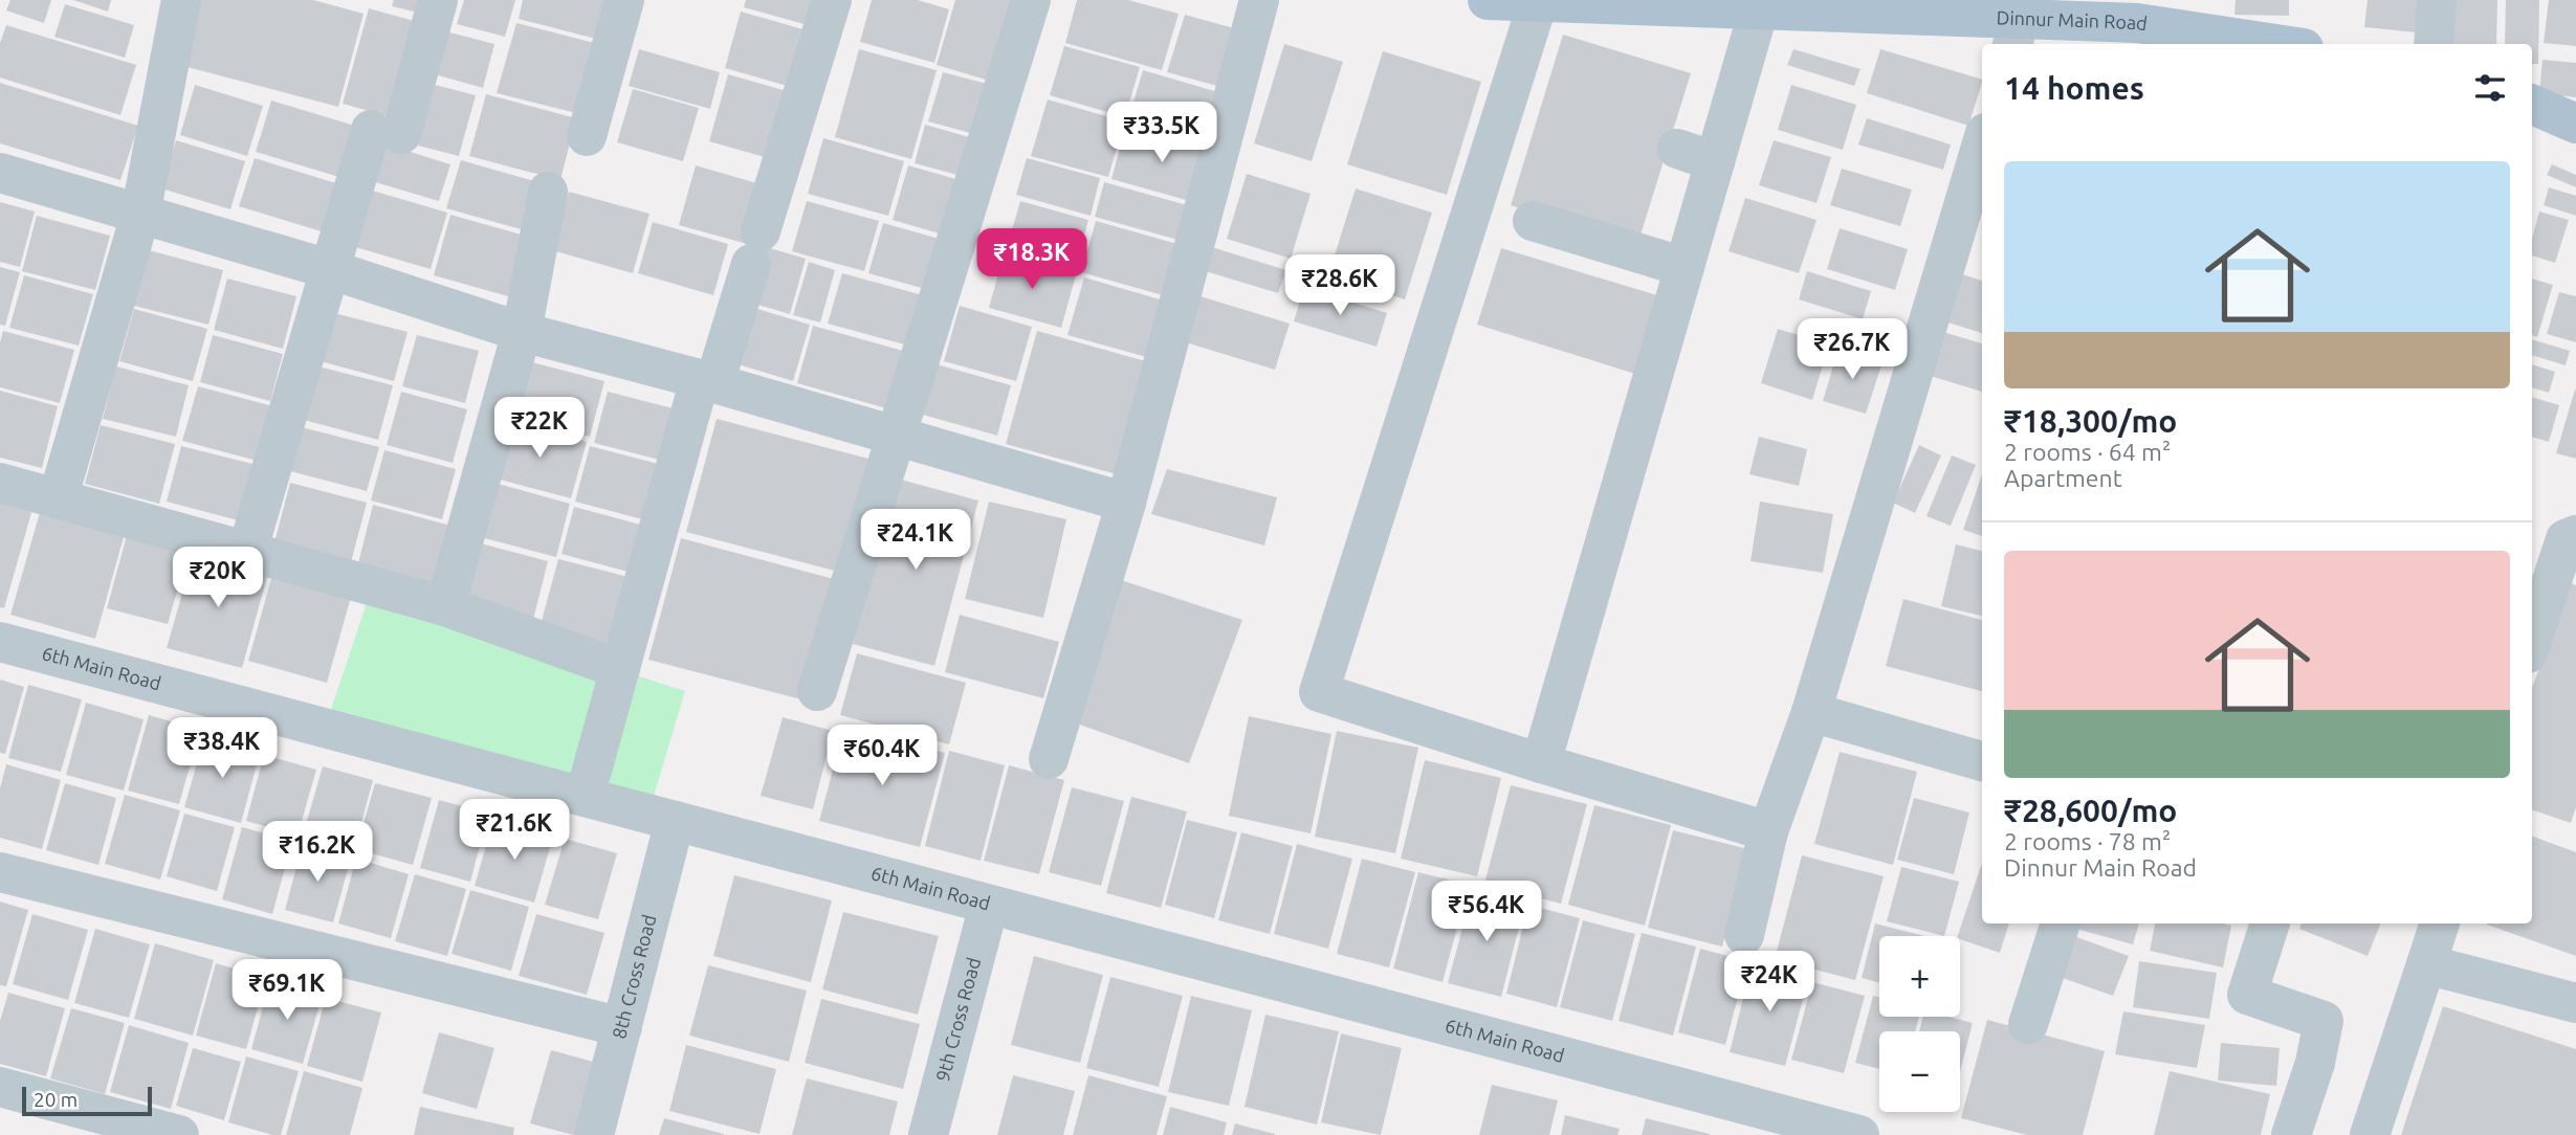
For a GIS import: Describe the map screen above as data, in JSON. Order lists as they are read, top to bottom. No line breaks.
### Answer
{"streets":{"main road":["Dinnur Main Road"],"street":["6th Main Road","8th Cross Road","9th Cross Road"]},"crossings":[["6th Main Road","8th Cross Road"],["6th Main Road","9th Cross Road"]],"scale_bar":"20 m","page":{"heading":"14 homes","price":["₹33.5K","₹18.3K","₹28.6K","₹26.7K","₹22K","₹24.1K","₹20K","₹38.4K","₹60.4K","₹21.6K","₹16.2K","₹56.4K","₹24K","₹69.1K"],"list":[{"name":"₹18,300/mo","note":"2 rooms · 64 m² · Apartment"},{"name":"₹28,600/mo","note":"2 rooms · 78 m² · Dinnur Main Road"}],"map_buttons":["+","−"],"scale":"20 m"}}
